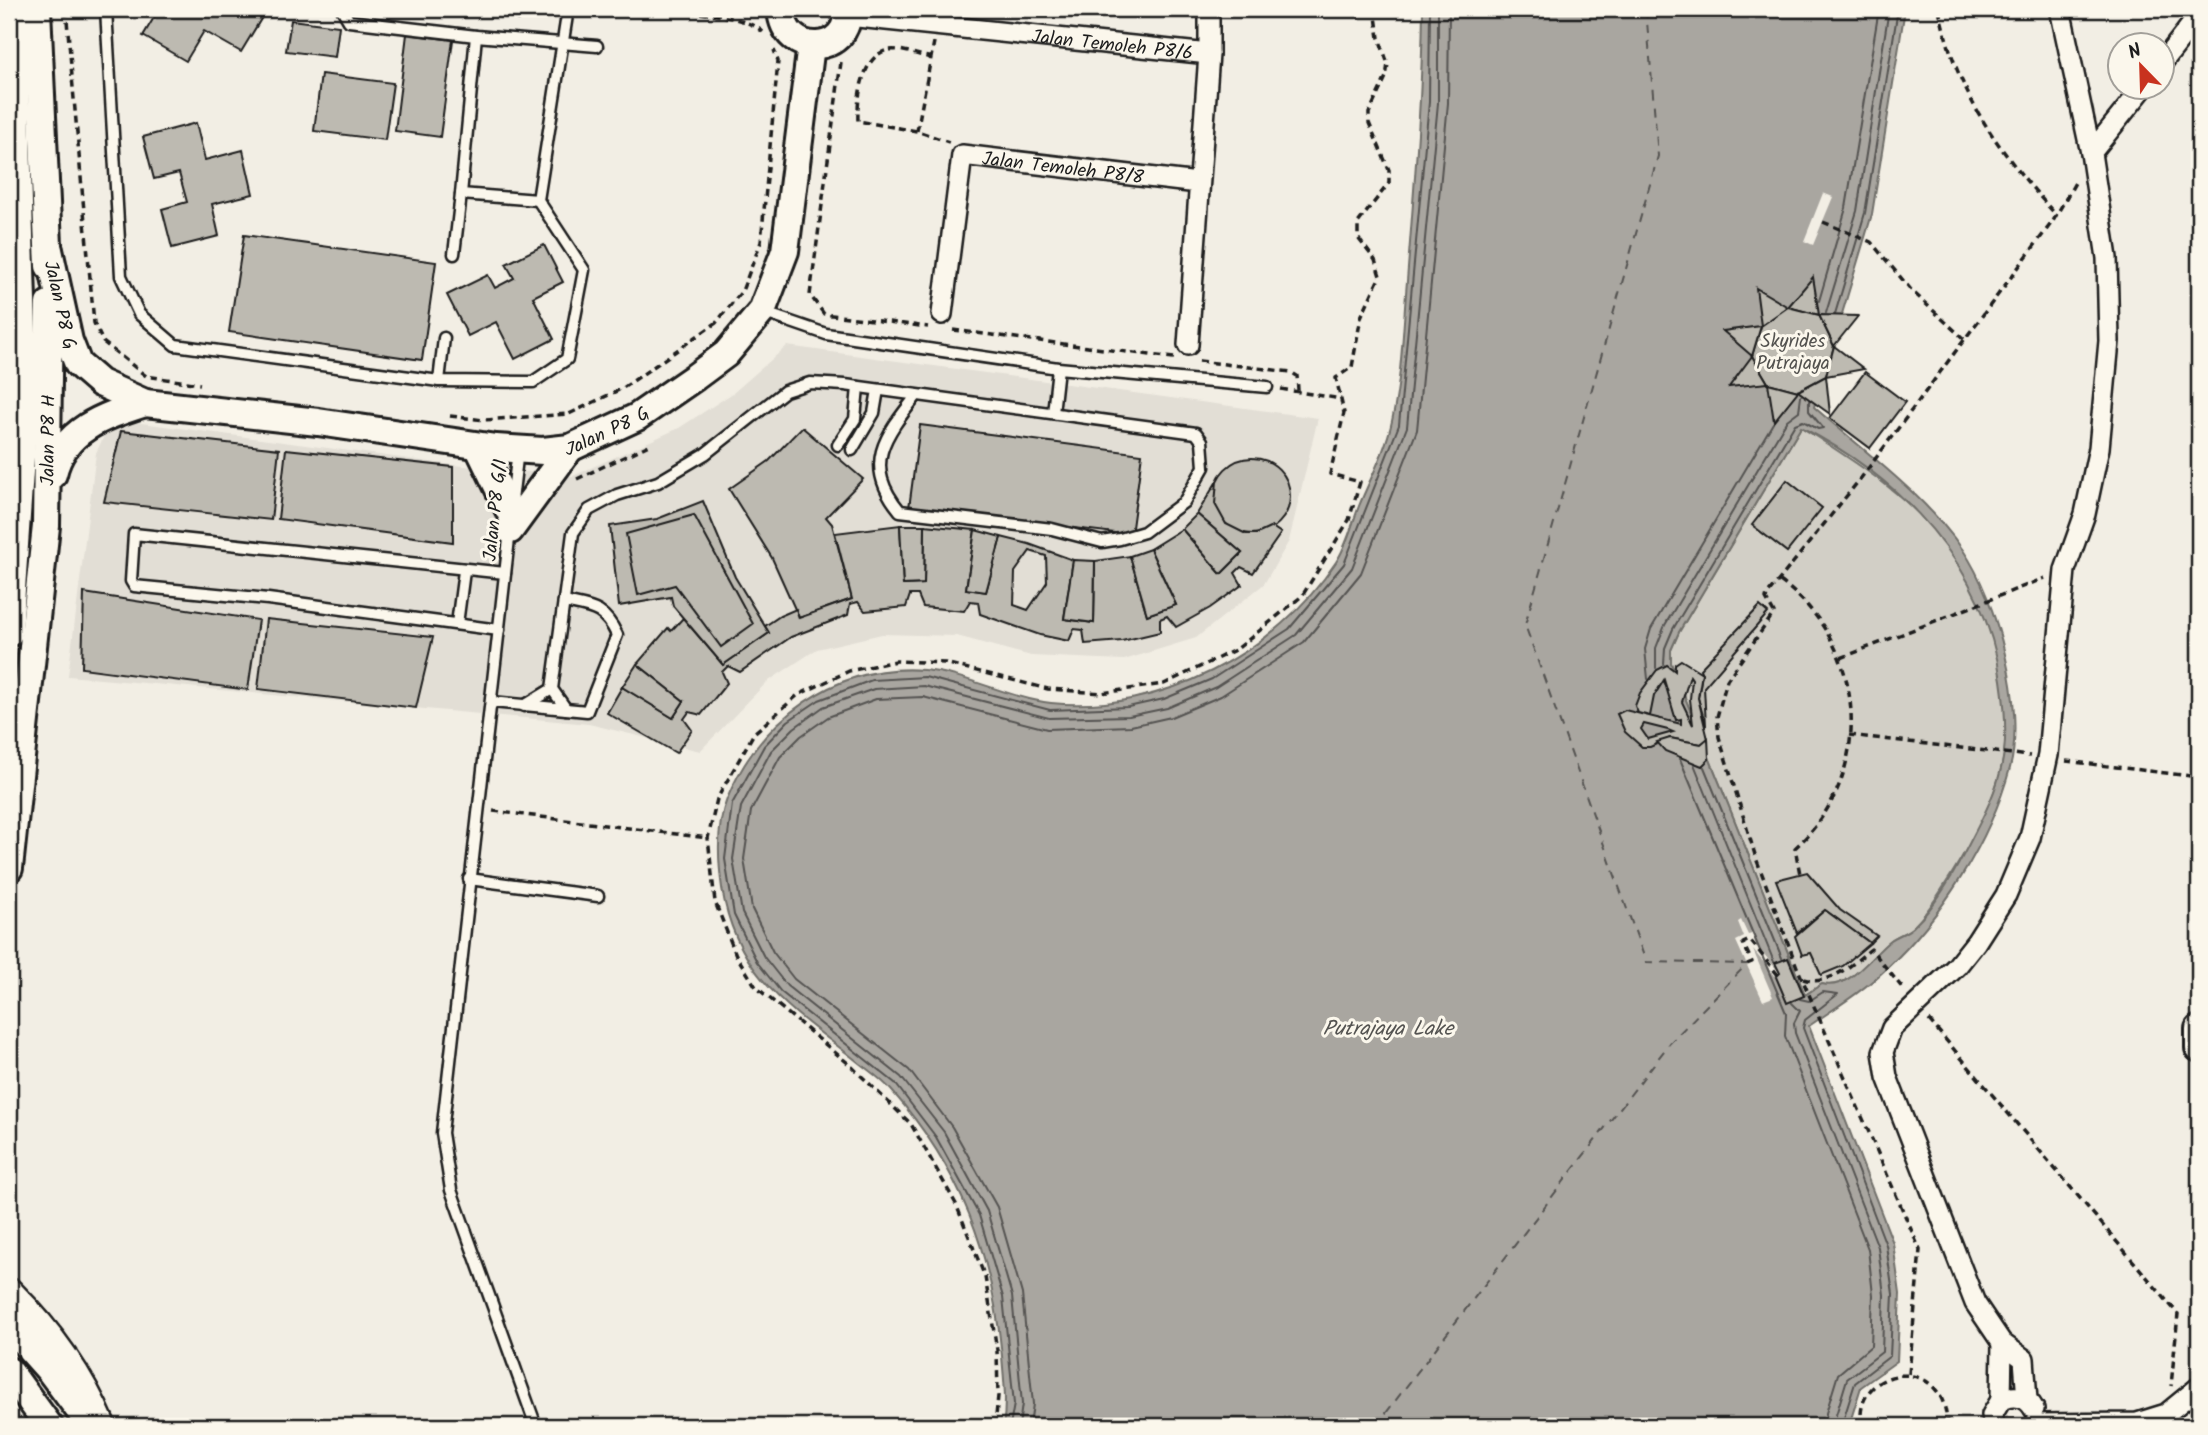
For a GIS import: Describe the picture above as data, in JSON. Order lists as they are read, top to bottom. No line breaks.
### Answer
{"streets":{"street":["Jalan Temoleh P8/6","Jalan Temoleh P8/8","Jalan P8 G","Jalan P8 H"],"lane":["Jalan P8 G/1"]},"crossings":[["Jalan P8 G","Jalan P8 H"],["Jalan P8 G","Jalan P8 G/1"]],"water":["Putrajaya Lake"],"parks":["Skyrides Putrajaya"],"north":"top left"}
